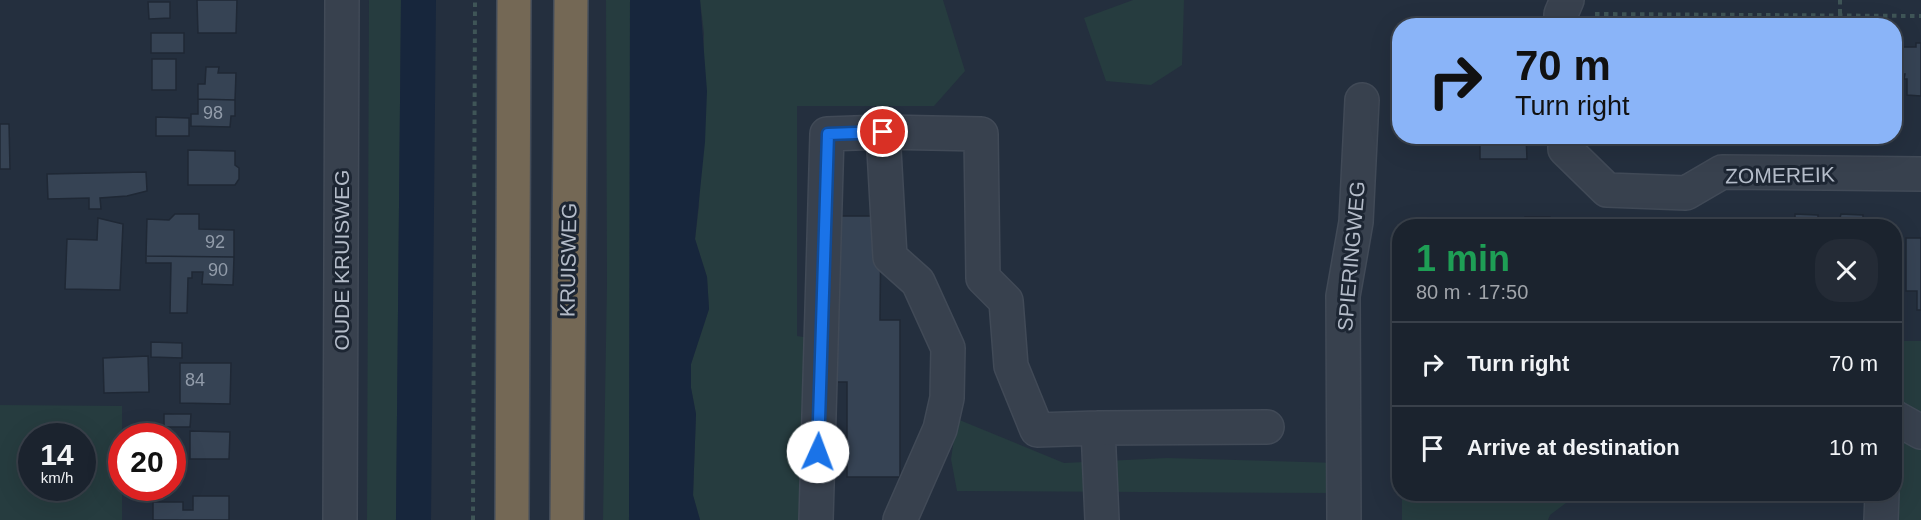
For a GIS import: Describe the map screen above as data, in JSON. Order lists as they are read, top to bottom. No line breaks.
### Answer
{"streets":{"highway":["KRUISWEG"],"street":["ZOMEREIK","SPIERINGWEG","OUDE KRUISWEG"]},"house_numbers":["98","92","90","84"],"page":{"turn":["70 m","Turn right"],"heading":["1 min","80 m · 17:50"],"list":[{"name":"Turn right","value":"70 m"},{"name":"Arrive at destination","value":"10 m"}],"speed":"14 km/h","limit":"20"}}
